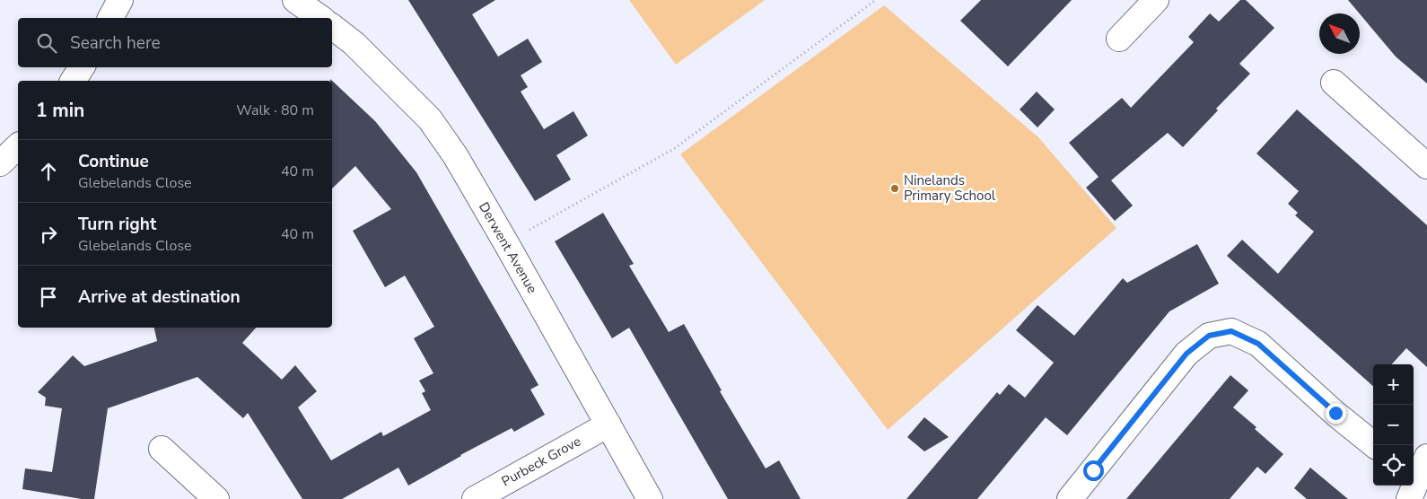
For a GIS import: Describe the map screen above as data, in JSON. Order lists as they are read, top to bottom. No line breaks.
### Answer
{"streets":{"street":["Derwent Avenue","Purbeck Grove"]},"crossings":[["Derwent Avenue","Purbeck Grove"]],"places":["Ninelands Primary School"],"north":"top left","page":{"search":"Search here","heading":["1 min","Walk · 80 m"],"list":[["Continue","Glebelands Close","40 m"],["Turn right","Glebelands Close","40 m"],"Arrive at destination"],"map_buttons":["+","−"]}}
